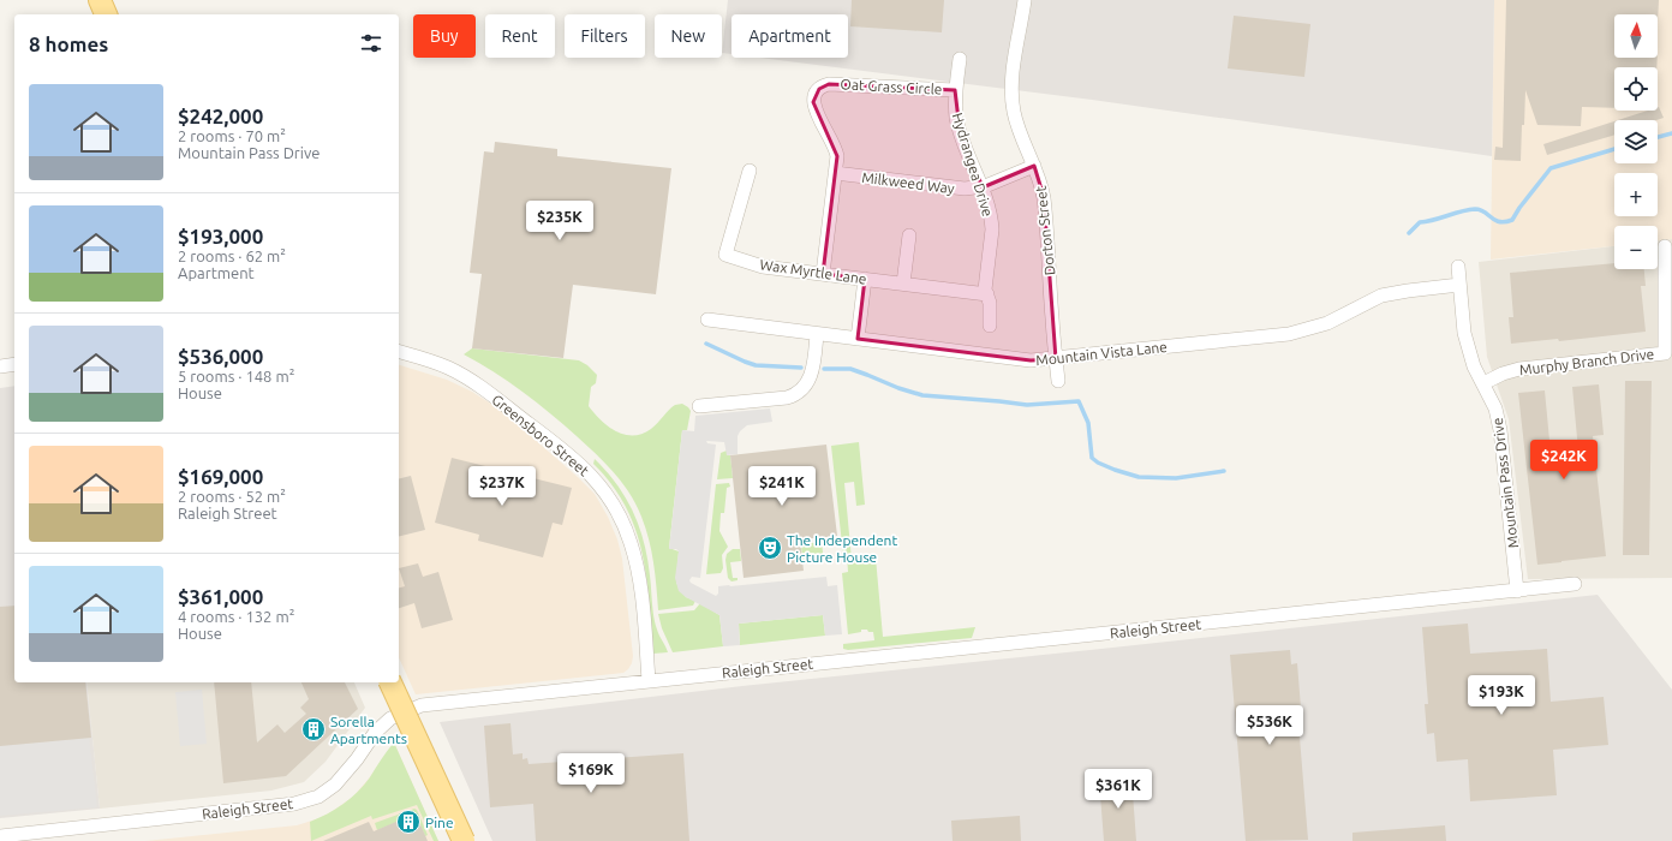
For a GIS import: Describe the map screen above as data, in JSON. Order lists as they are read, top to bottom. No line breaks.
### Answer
{"streets":{"street":["Oat Grass Circle","Hydrangea Drive","Milkweed Way","Dorton Street","Wax Myrtle Lane","Mountain Vista Lane","Murphy Branch Drive","Greensboro Street","Mountain Pass Drive","Raleigh Street"]},"crossings":[["Oat Grass Circle","Hydrangea Drive"],["Oat Grass Circle","Milkweed Way"],["Oat Grass Circle","Wax Myrtle Lane"],["Hydrangea Drive","Milkweed Way"],["Hydrangea Drive","Wax Myrtle Lane"],["Milkweed Way","Dorton Street"],["Dorton Street","Mountain Vista Lane"],["Mountain Vista Lane","Mountain Pass Drive"],["Murphy Branch Drive","Mountain Pass Drive"],["Greensboro Street","Raleigh Street"],["Mountain Pass Drive","Raleigh Street"]],"places":{"theatre":["The Independent Picture House"],"building":["Sorella Apartments","Pine"]},"north":"top","page":{"map_buttons":["+","−"],"chip":["Buy","Rent","Filters","New","Apartment"],"heading":"8 homes","list":[{"name":"$242,000","note":"2 rooms · 70 m² · Mountain Pass Drive"},{"name":"$193,000","note":"2 rooms · 62 m² · Apartment"},{"name":"$536,000","note":"5 rooms · 148 m² · House"},{"name":"$169,000","note":"2 rooms · 52 m² · Raleigh Street"},{"name":"$361,000","note":"4 rooms · 132 m² · House"}],"price":["$235K","$242K","$237K","$241K","$193K","$536K","$169K","$361K"]}}
